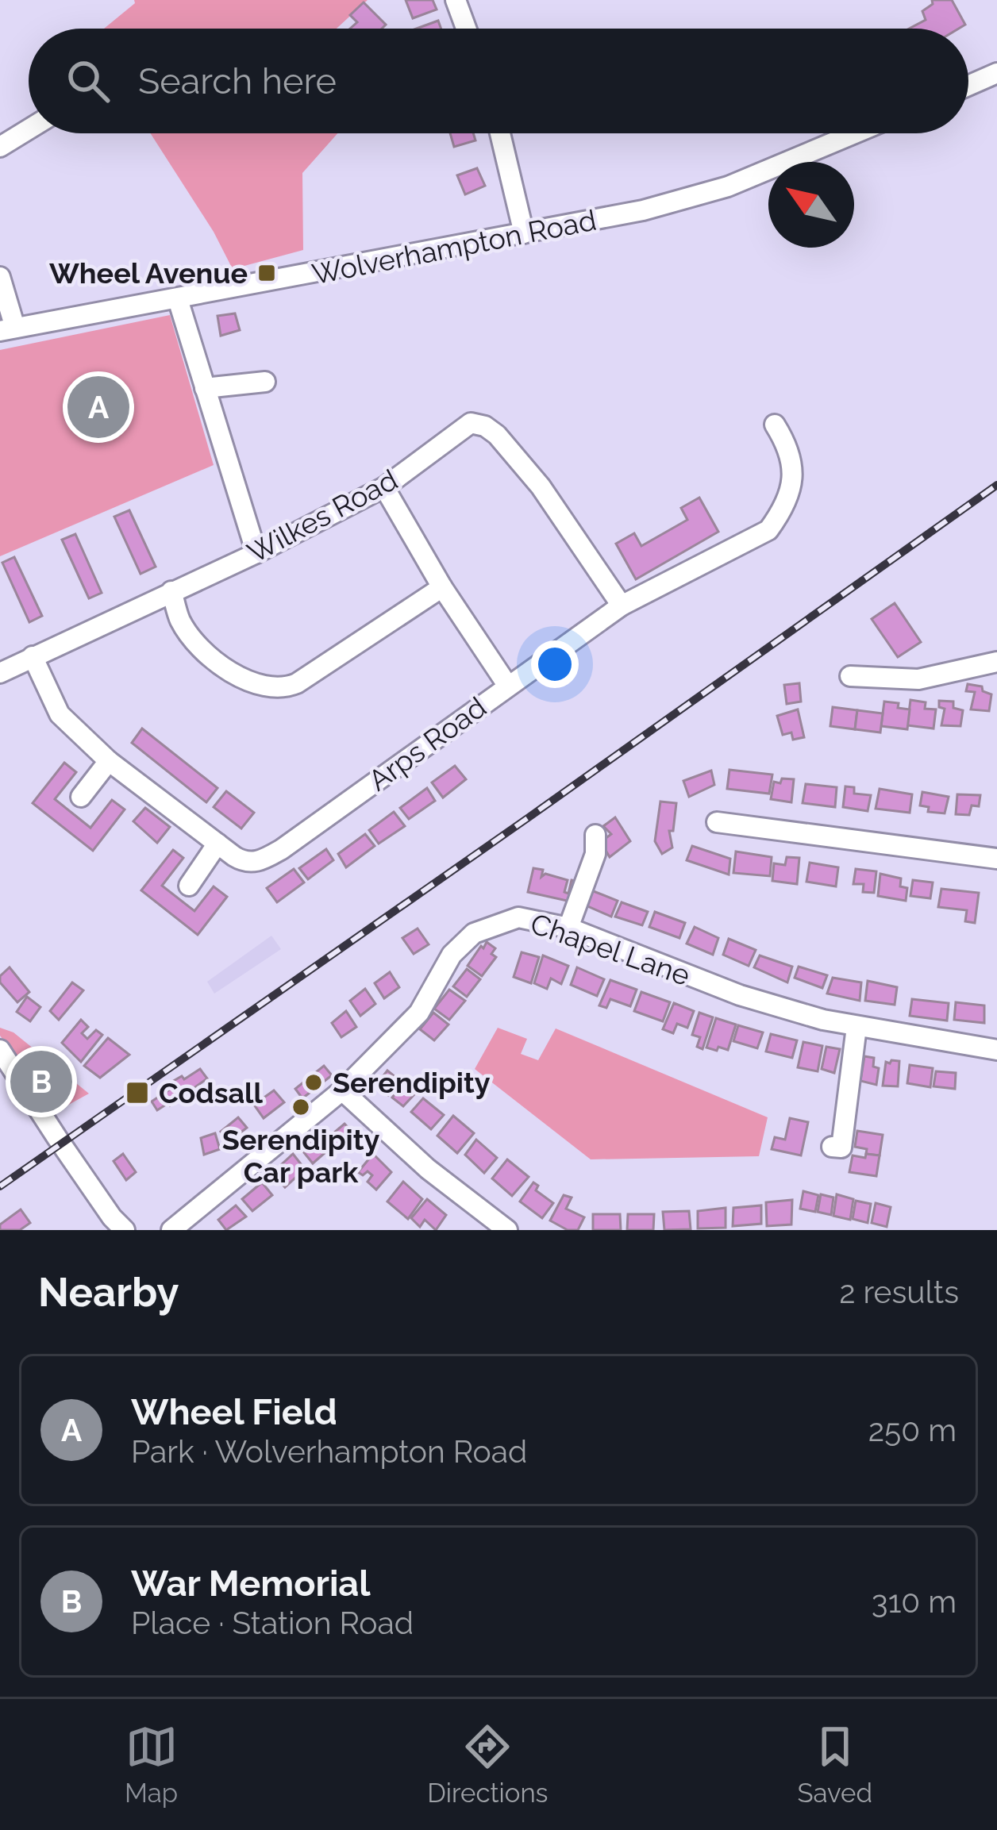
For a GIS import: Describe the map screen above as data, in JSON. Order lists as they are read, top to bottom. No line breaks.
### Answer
{"streets":{"street":["Wolverhampton Road","Wilkes Road","Arps Road","Chapel Lane"]},"crossings":[["Wilkes Road","Arps Road"]],"places":{"transit":["Wheel Avenue","Codsall"],"other":["Serendipity","Serendipity Car park"]},"north":"top left","page":{"search":"Search here","pins":["A","B"],"heading":["Nearby","2 results"],"list":[{"mark":"A","name":"Wheel Field","note":"Park · Wolverhampton Road","value":"250 m"},{"mark":"B","name":"War Memorial","note":"Place · Station Road","value":"310 m"}],"nav":["Map","Directions","Saved"]}}
